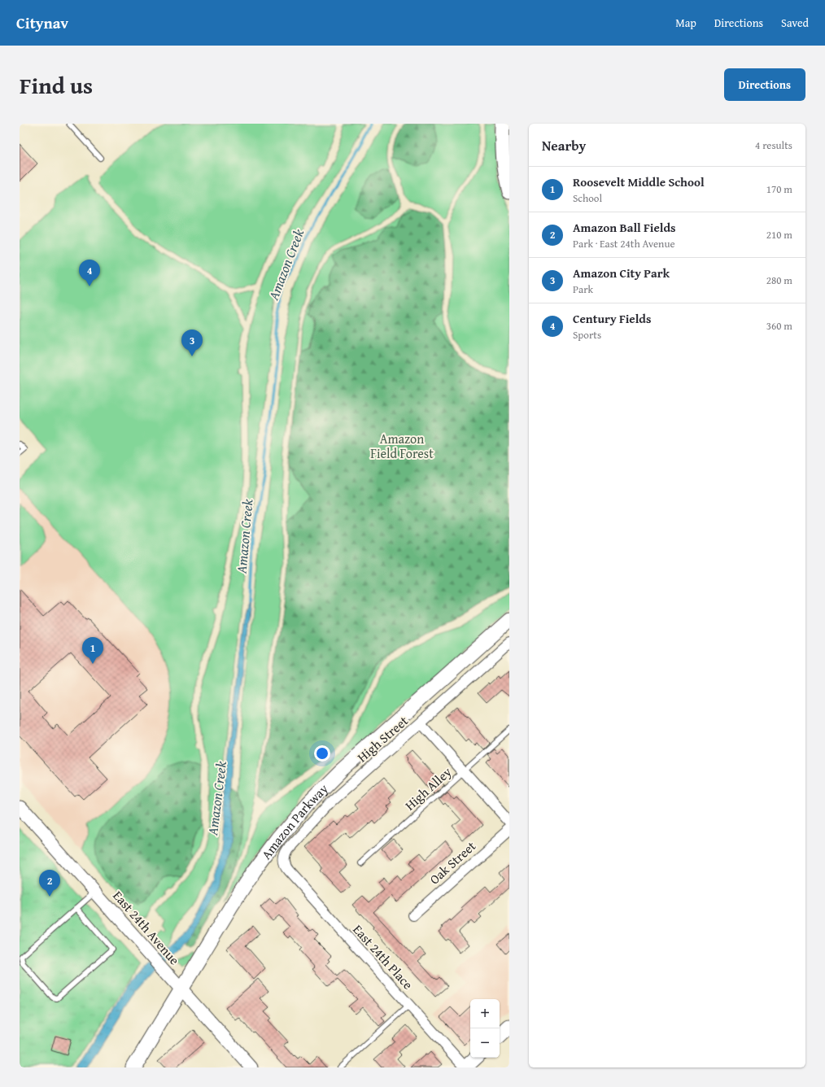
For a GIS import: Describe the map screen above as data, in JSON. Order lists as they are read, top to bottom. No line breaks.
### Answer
{"streets":{"main road":["Amazon Parkway"],"street":["High Street","Oak Street","East 24th Avenue","East 24th Place"],"lane":["High Alley"]},"crossings":[["High Street","East 24th Place"],["Amazon Parkway","East 24th Avenue"]],"water":["Amazon Creek"],"parks":["Amazon Field Forest"],"page":{"header":"Citynav","nav":["Map","Directions","Saved"],"title":"Find us","buttons":"Directions","heading":["Nearby","4 results"],"list":[{"mark":"1","name":"Roosevelt Middle School","note":"School","value":"170 m"},{"mark":"2","name":"Amazon Ball Fields","note":"Park · East 24th Avenue","value":"210 m"},{"mark":"3","name":"Amazon City Park","note":"Park","value":"280 m"},{"mark":"4","name":"Century Fields","note":"Sports","value":"360 m"}],"pins":["4","3","1","2"],"map_buttons":["+","−"]}}
